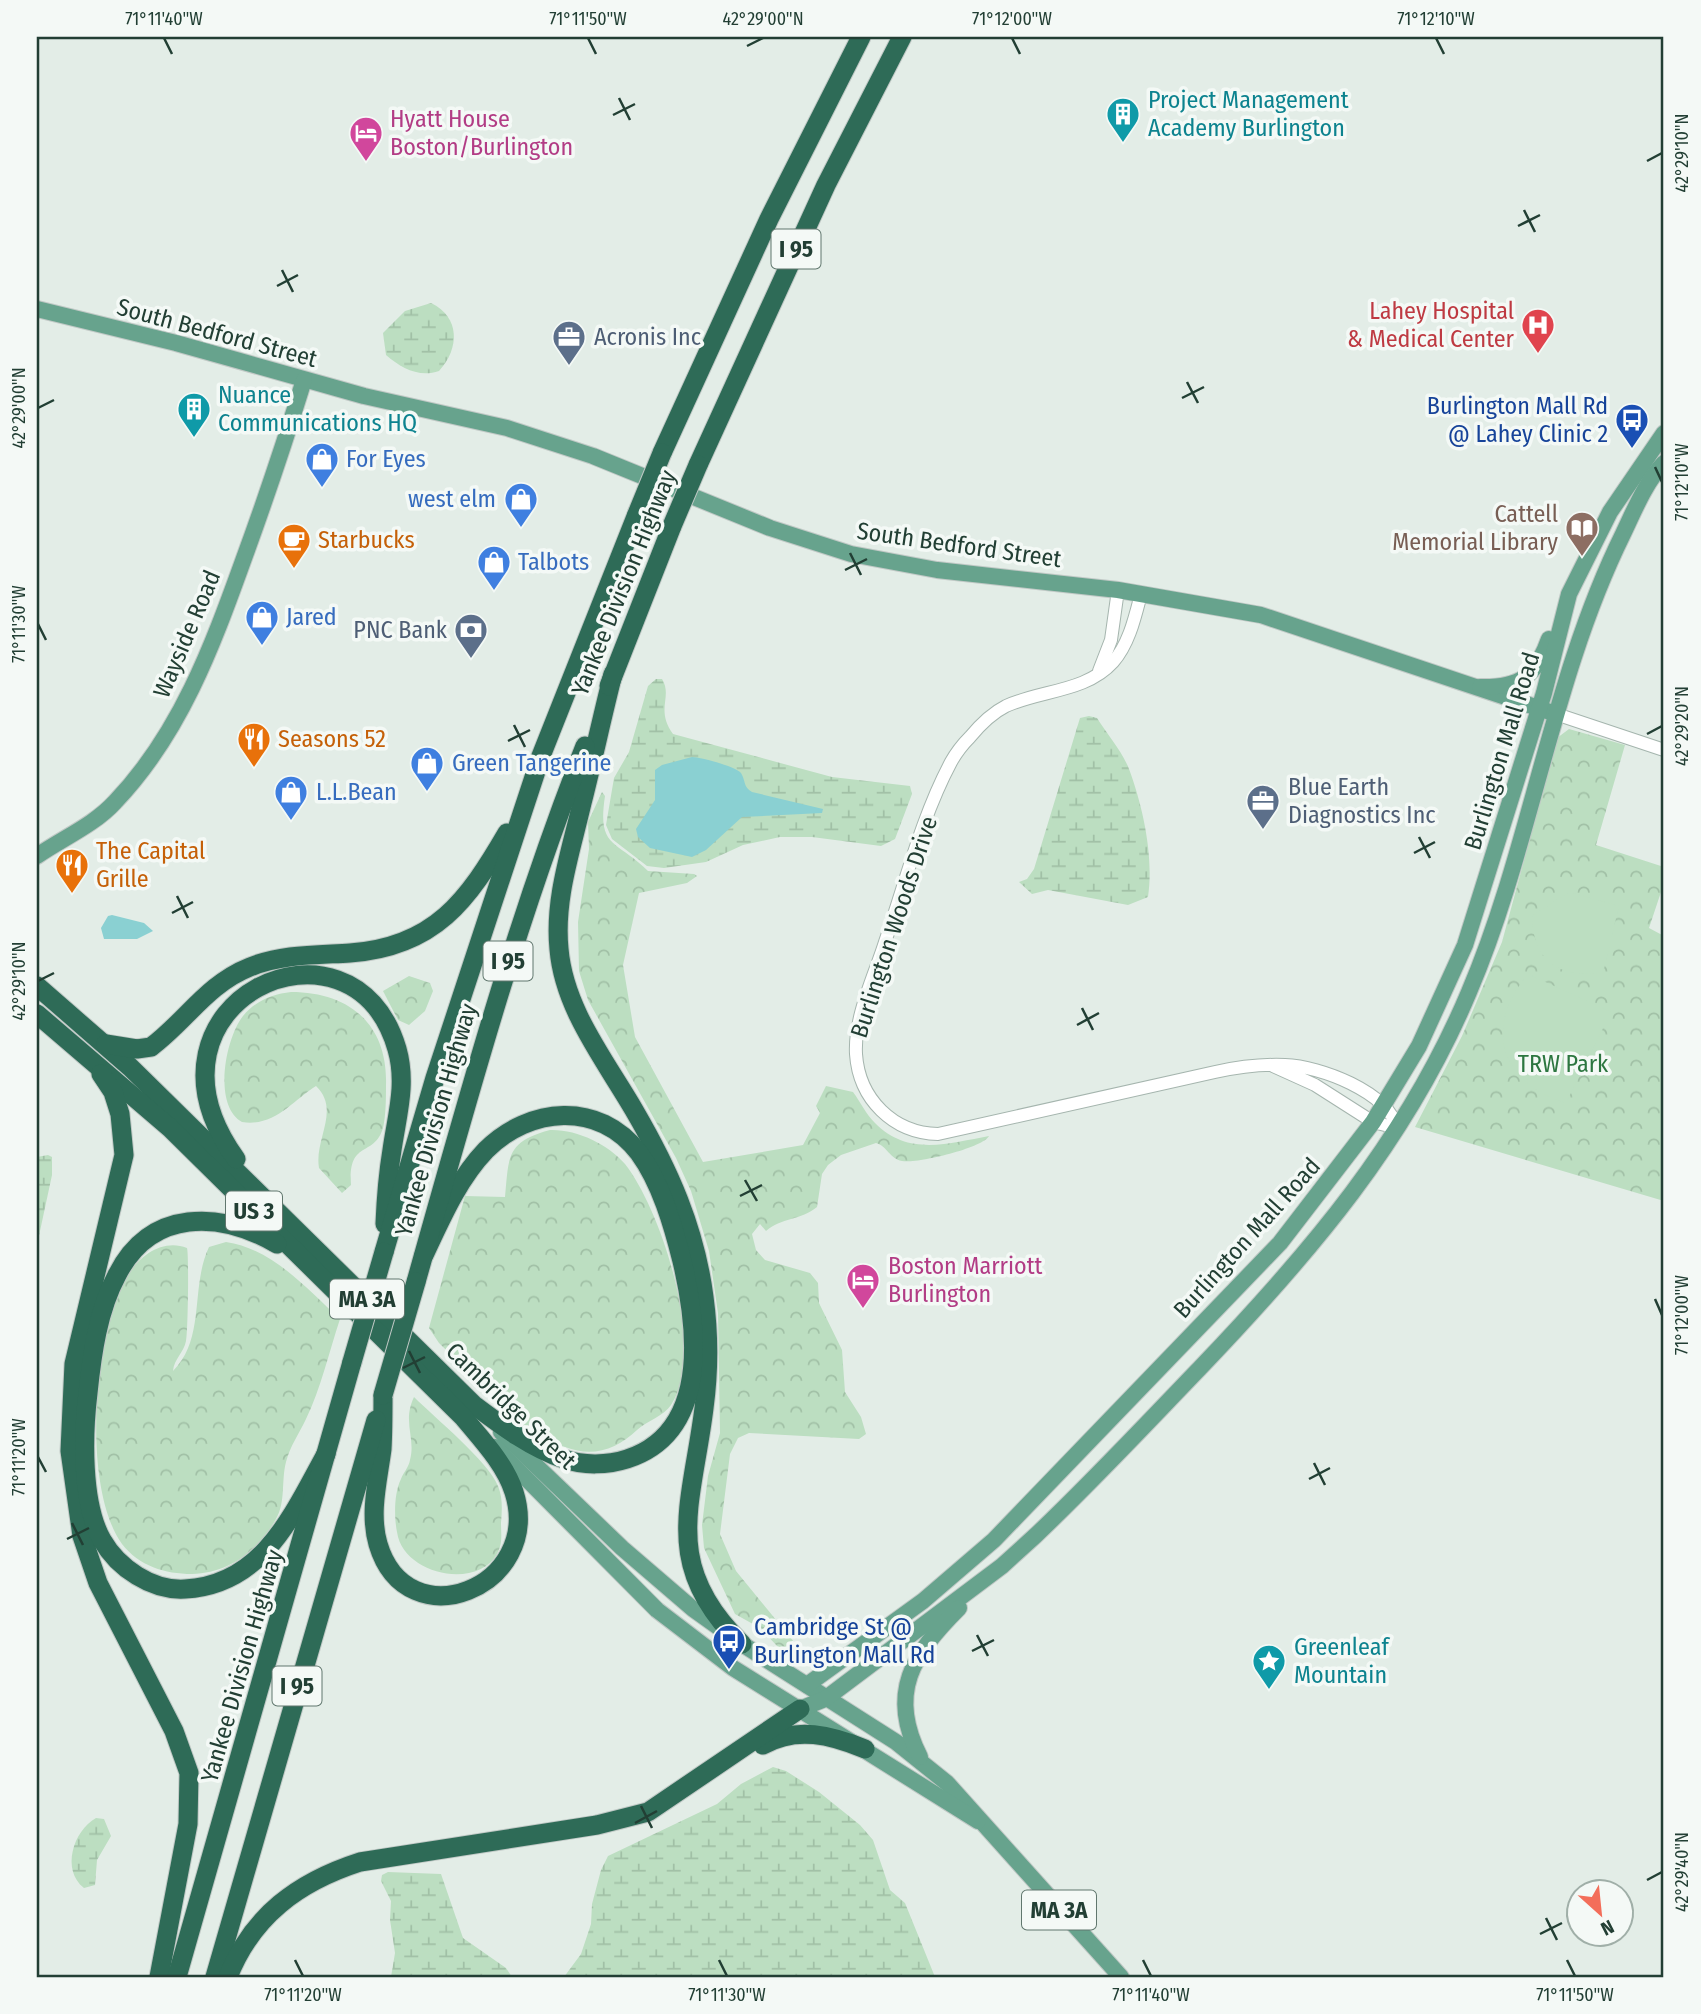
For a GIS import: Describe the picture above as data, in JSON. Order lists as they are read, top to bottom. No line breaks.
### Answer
{"streets":{"highway":["I 95","Yankee Division Highway","US 3","MA 3A","Cambridge Street"],"main road":["South Bedford Street","Wayside Road","Burlington Mall Road"],"street":["Burlington Woods Drive"]},"crossings":[["South Bedford Street","Wayside Road"],["South Bedford Street","Burlington Mall Road"],["South Bedford Street","Burlington Woods Drive"],["Yankee Division Highway","US 3"],["Burlington Mall Road","Burlington Woods Drive"],["Burlington Mall Road","Cambridge Street"],["US 3","Cambridge Street"]],"parks":["TRW Park"],"places":{"building":["Project Management Academy Burlington","Nuance Communications HQ"],"hotel":["Hyatt House Boston/Burlington","Boston Marriott Burlington"],"hospital":["Lahey Hospital & Medical Center"],"office":["Acronis Inc","Blue Earth Diagnostics Inc"],"bus stop":["Burlington Mall Rd @ Lahey Clinic 2","Cambridge St @ Burlington Mall Rd"],"shop":["For Eyes","west elm","Talbots","Jared","Green Tangerine","L.L.Bean"],"library":["Cattell Memorial Library"],"cafe":["Starbucks"],"bank":["PNC Bank"],"restaurant":["Seasons 52","The Capital Grille"],"place":["Greenleaf Mountain"]},"north":"bottom right","coordinates":["71°11'40\"W","71°11'50\"W","42°29'00\"N","71°12'00\"W","71°12'10\"W","42°29'10\"N","71°11'30\"W","42°29'20\"N","71°11'20\"W","42°29'40\"N"]}
